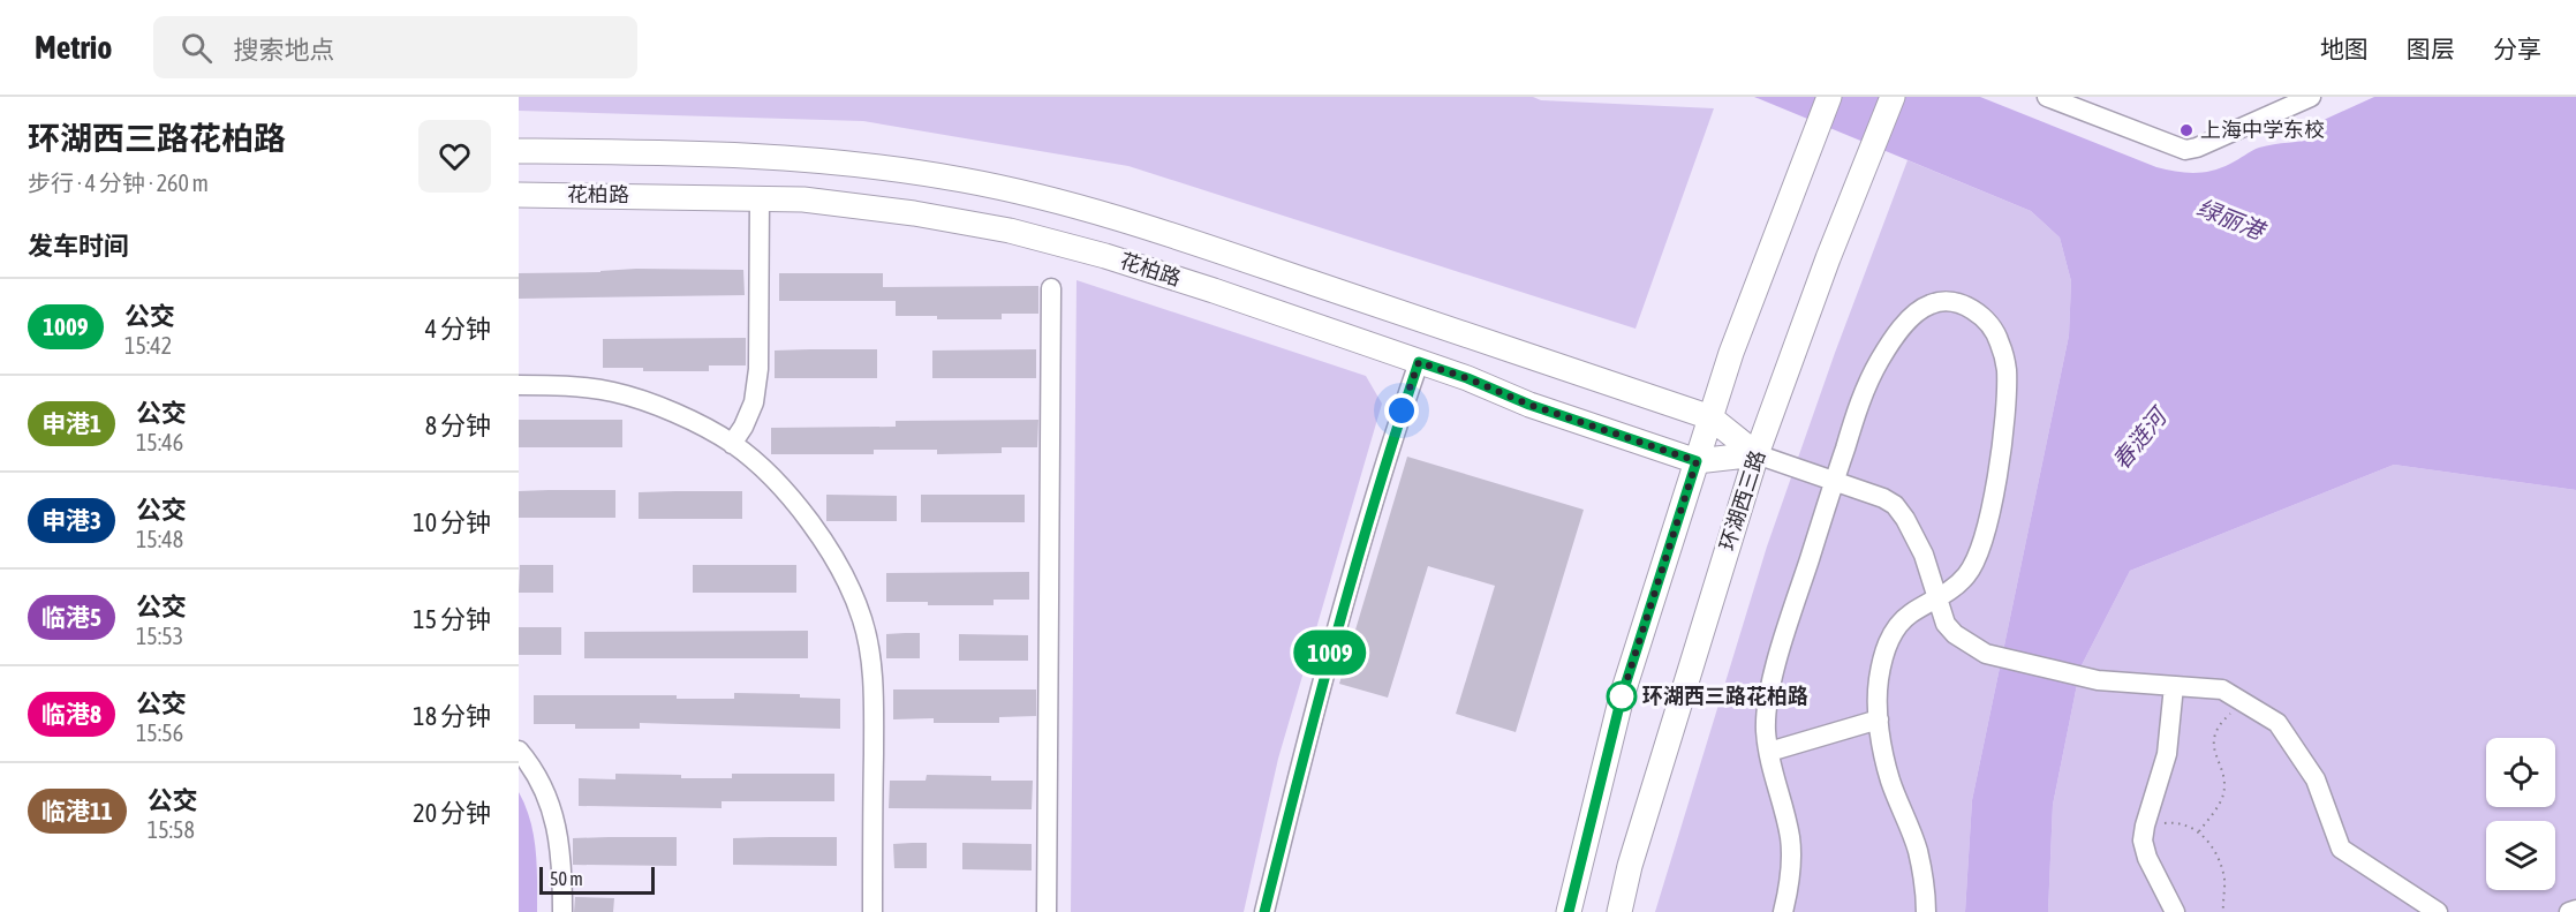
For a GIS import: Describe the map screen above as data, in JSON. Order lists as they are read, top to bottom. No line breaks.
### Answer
{"streets":{"main road":["花柏路","环湖西三路"]},"crossings":[["花柏路","环湖西三路"]],"water":["绿丽港","春涟河"],"places":["上海中学东校","环湖西三路花柏路"],"lines":["bus line 1009"],"scale_bar":"50 m","page":{"header":"Metrio","search":"搜索地点","nav":["地图","图层","分享"],"heading":[["环湖西三路花柏路","步行 · 4 分钟 · 260 m"],"发车时间"],"on_map":"1009","list":[{"mark":"1009","name":"公交","note":"15:42","value":"4 分钟"},{"mark":"申港1","name":"公交","note":"15:46","value":"8 分钟"},{"mark":"申港3","name":"公交","note":"15:48","value":"10 分钟"},{"mark":"临港5","name":"公交","note":"15:53","value":"15 分钟"},{"mark":"临港8","name":"公交","note":"15:56","value":"18 分钟"},{"mark":"临港11","name":"公交","note":"15:58","value":"20 分钟"}],"scale":"50 m"}}
